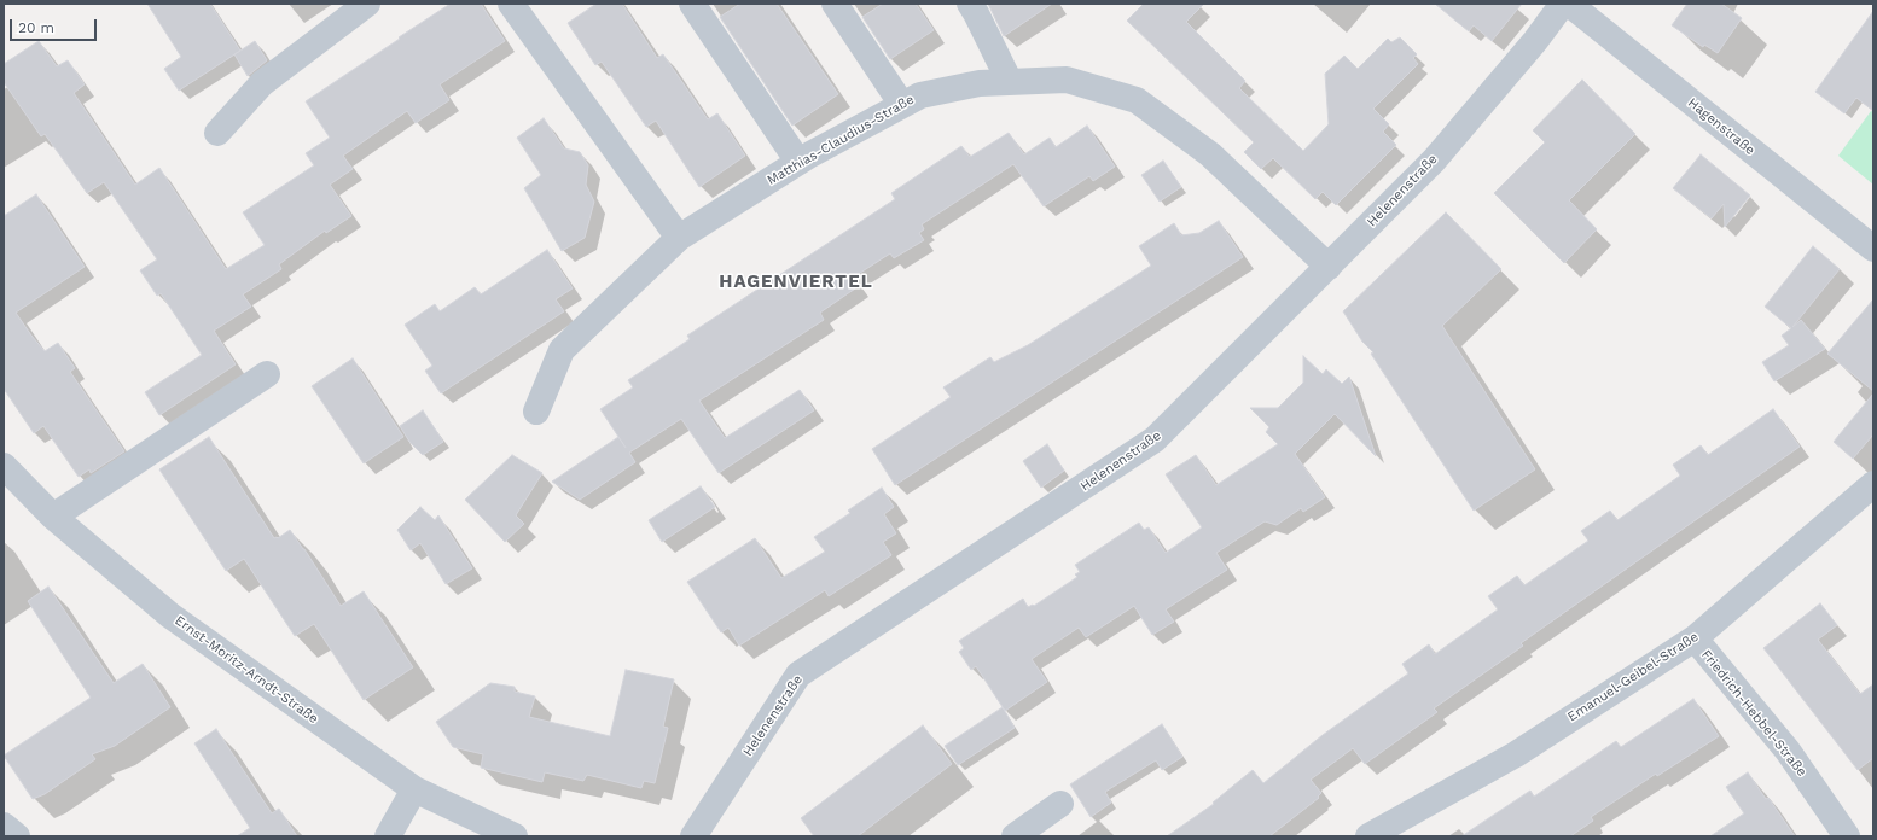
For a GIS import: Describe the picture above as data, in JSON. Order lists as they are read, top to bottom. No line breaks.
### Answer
{"streets":{"street":["Hagenstraße","Matthias-Claudius-Straße","Helenenstraße","Ernst-Moritz-Arndt-Straße","Emanuel-Geibel-Straße","Friedrich-Hebbel-Straße"]},"crossings":[["Matthias-Claudius-Straße","Helenenstraße"],["Emanuel-Geibel-Straße","Friedrich-Hebbel-Straße"]],"districts":["HAGENVIERTEL"],"scale_bar":"20 m"}
